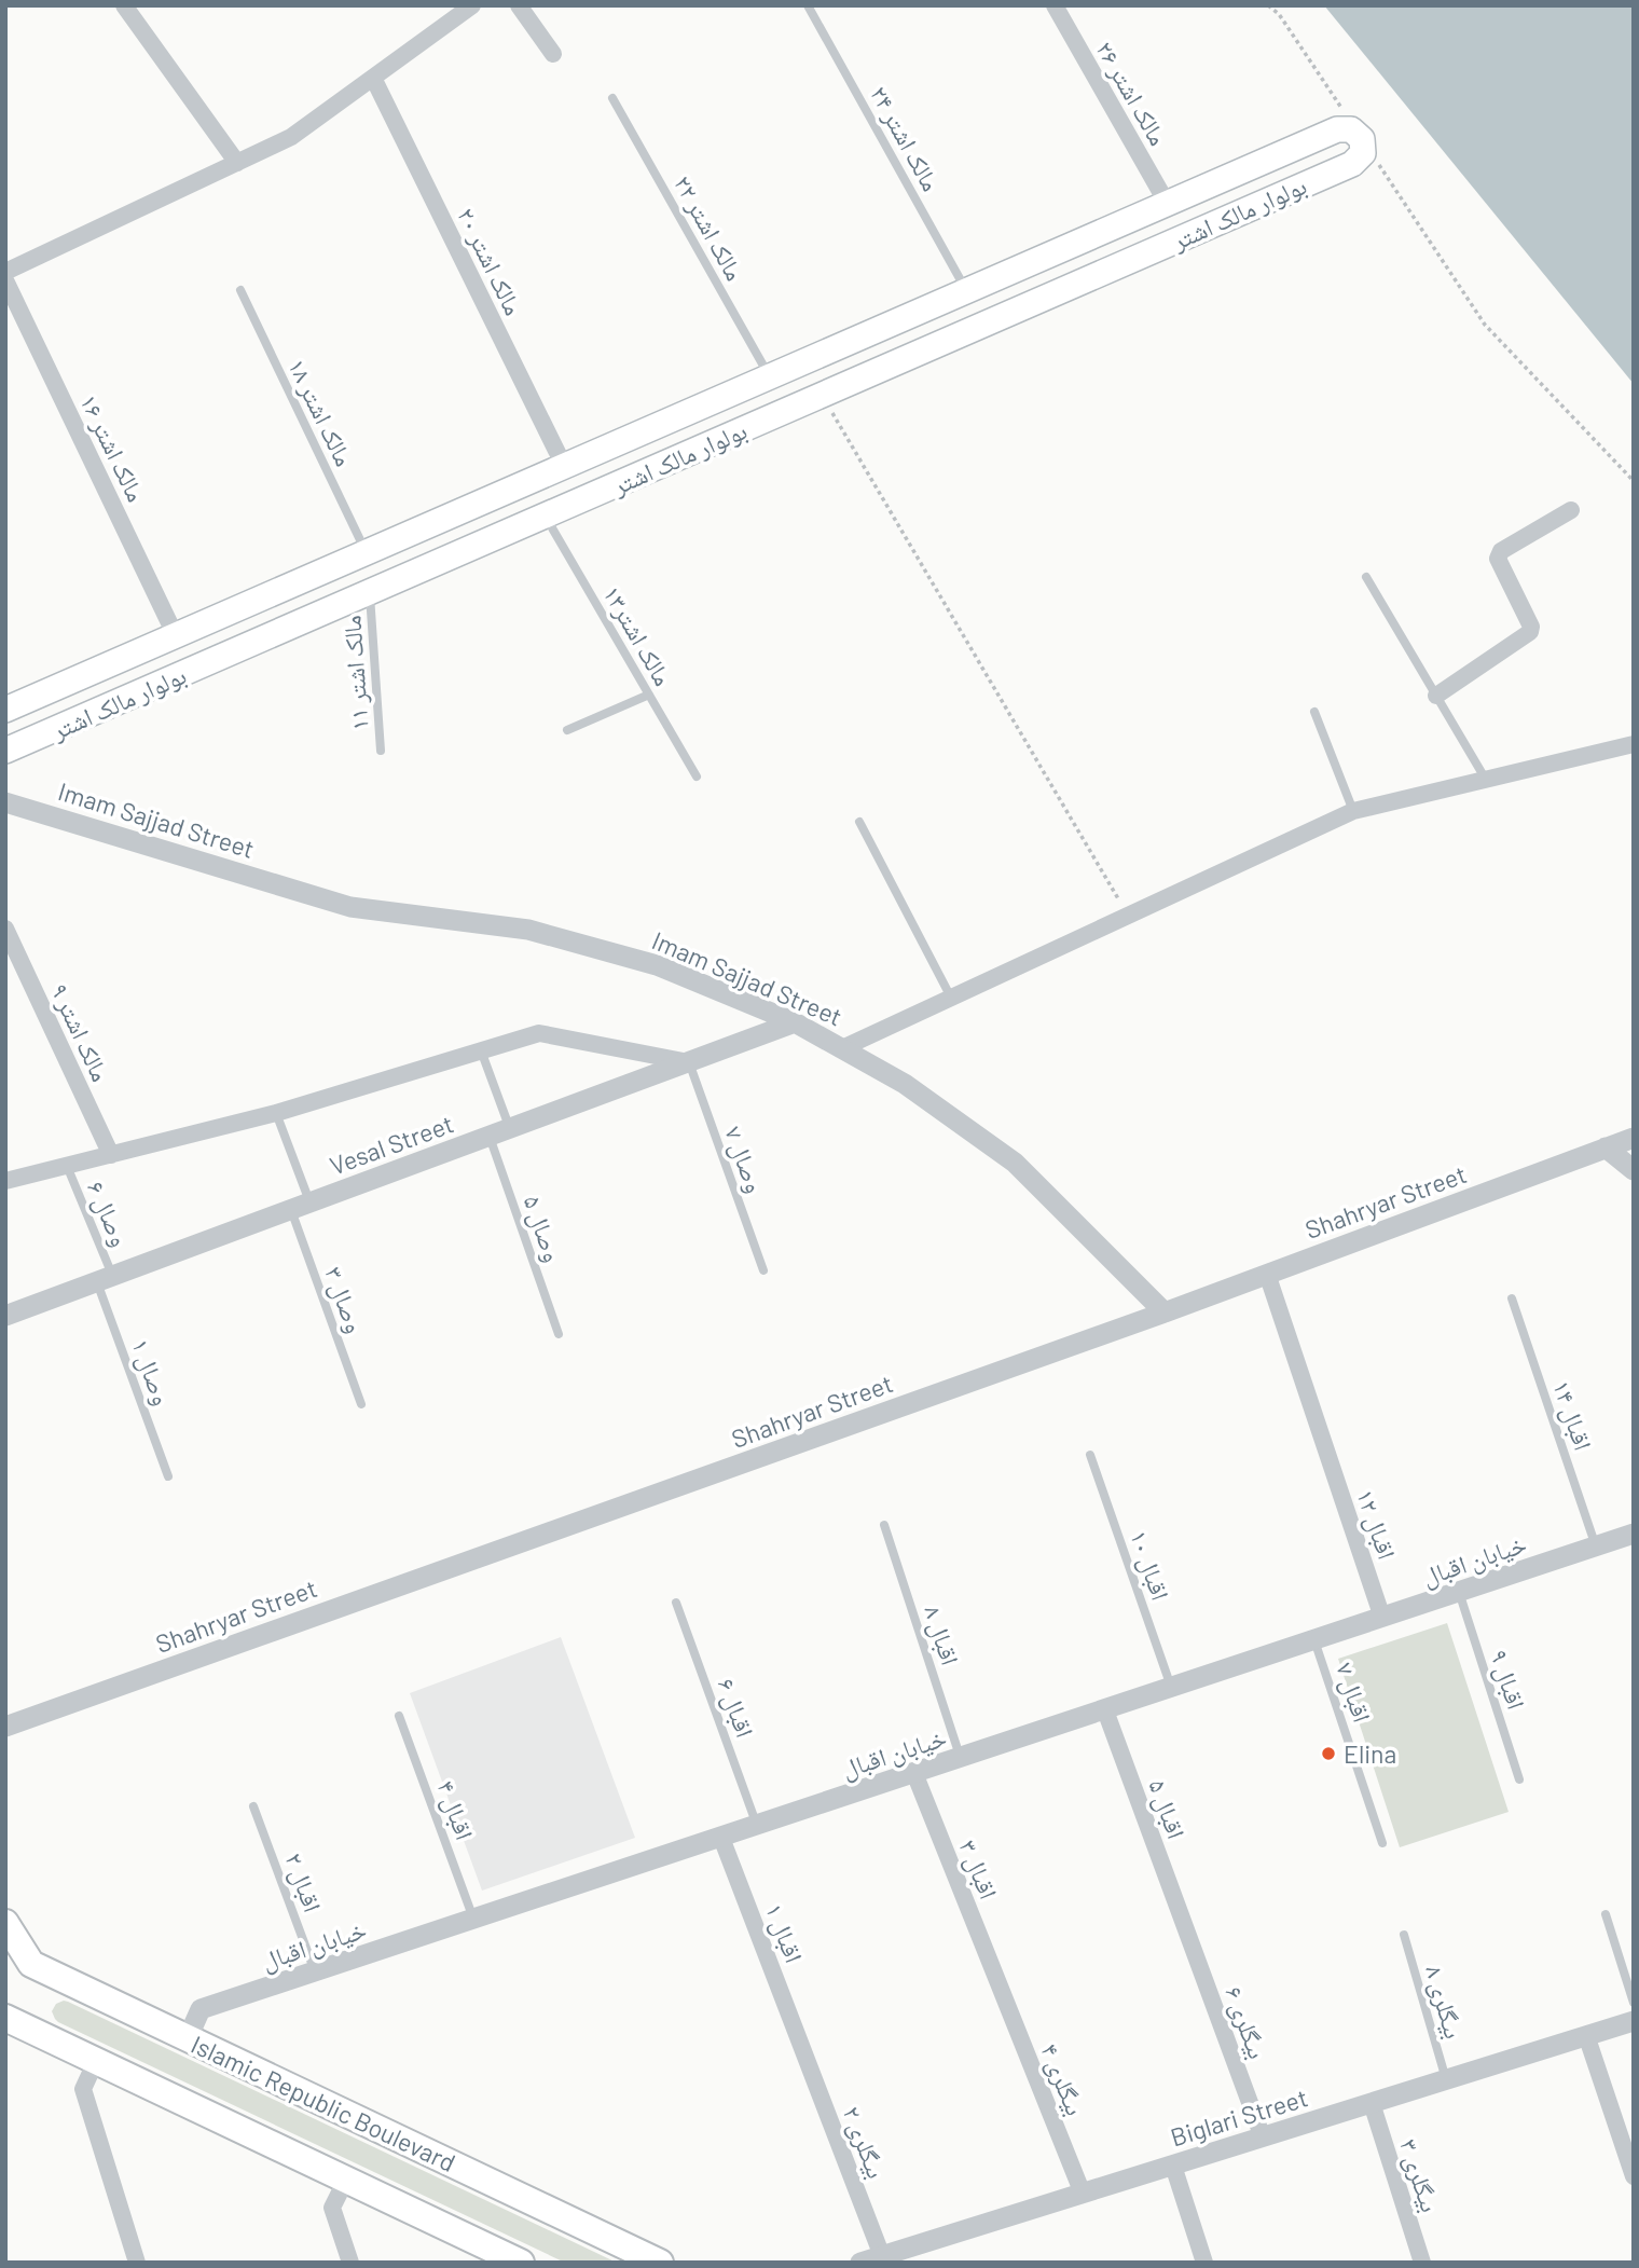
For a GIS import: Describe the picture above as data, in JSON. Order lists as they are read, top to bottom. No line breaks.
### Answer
{"streets":{"main road":["بولوار مالک اشتر","Islamic Republic Boulevard"],"street":["مالک اشتر ۲۶","مالک اشتر ۲۰","مالک اشتر ۱۶","Imam Sajjad Street","مالک اشتر ۹","Vesal Street","Shahryar Street","اقبال ۱۲","خیابان اقبال","اقبال ۵","اقبال ۳","اقبال ۱","بیگلری ۶","بیگلری ۴","Biglari Street","بیگلری ۲","بیگلری ۳"],"lane":["مالک اشتر ۲۴","مالک اشتر ۲۲","مالک اشتر ۱۸","مالک اشتر۱۳","مالک اشتر ۱۱","وصال ۷","وصال ۶","وصال ۵","وصال ۳","وصال ۱","اقبال ۱۴","اقبال ۱۰","اقبال ۸","اقبال ۹","اقبال ۷","اقبال ۶","اقبال ۴","اقبال ۲","بیگلری ۸"]},"crossings":[["مالک اشتر ۲۶","بولوار مالک اشتر"],["مالک اشتر ۲۴","بولوار مالک اشتر"],["بولوار مالک اشتر","مالک اشتر ۲۲"],["بولوار مالک اشتر","مالک اشتر ۲۰"],["بولوار مالک اشتر","مالک اشتر ۱۸"],["بولوار مالک اشتر","مالک اشتر ۱۶"],["بولوار مالک اشتر","مالک اشتر۱۳"],["بولوار مالک اشتر","مالک اشتر ۱۱"],["Imam Sajjad Street","Vesal Street"],["Imam Sajjad Street","Shahryar Street"],["Vesal Street","وصال ۷"],["Vesal Street","وصال ۶"],["Vesal Street","وصال ۵"],["Vesal Street","وصال ۳"],["Vesal Street","وصال ۱"],["Shahryar Street","اقبال ۱۲"],["وصال ۶","وصال ۱"],["اقبال ۱۴","خیابان اقبال"],["اقبال ۱۲","خیابان اقبال"],["خیابان اقبال","اقبال ۱۰"],["خیابان اقبال","اقبال ۸"],["خیابان اقبال","اقبال ۹"],["خیابان اقبال","اقبال ۷"],["خیابان اقبال","اقبال ۶"],["خیابان اقبال","اقبال ۵"],["خیابان اقبال","اقبال ۴"],["خیابان اقبال","اقبال ۳"],["خیابان اقبال","اقبال ۲"],["خیابان اقبال","اقبال ۱"],["خیابان اقبال","Islamic Republic Boulevard"],["اقبال ۵","بیگلری ۶"],["اقبال ۳","بیگلری ۴"],["اقبال ۱","بیگلری ۲"],["بیگلری ۸","Biglari Street"],["بیگلری ۶","Biglari Street"],["بیگلری ۴","Biglari Street"],["Biglari Street","بیگلری ۲"],["Biglari Street","بیگلری ۳"]],"places":["Elina"]}
